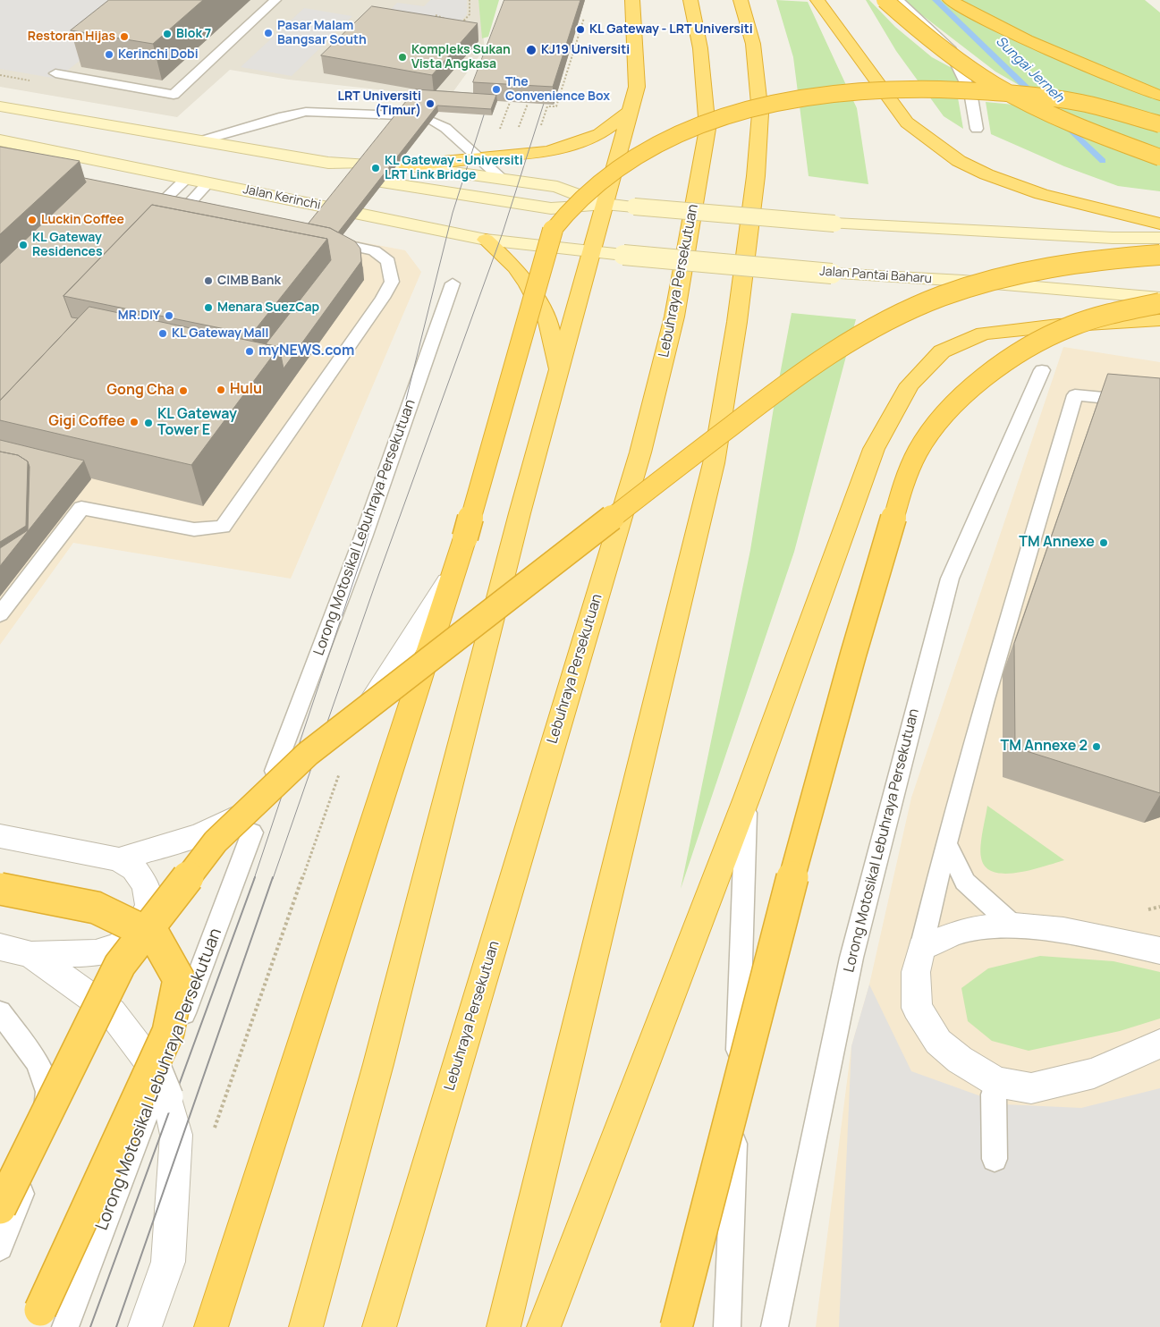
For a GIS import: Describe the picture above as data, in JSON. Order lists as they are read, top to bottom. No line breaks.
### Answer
{"streets":{"highway":["Lebuhraya Persekutuan"],"main road":["Jalan Kerinchi","Jalan Pantai Baharu"],"lane":["Lorong Motosikal Lebuhraya Persekutuan"]},"crossings":[["Jalan Kerinchi","Jalan Pantai Baharu"]],"water":["Sungai Jerneh"],"places":["KL Gateway - LRT Universiti","Pasar Malam Bangsar South","Blok 7","Restoran Hijas","KJ19 Universiti","Kerinchi Dobi","Kompleks Sukan Vista Angkasa","The Convenience Box","LRT Universiti (Timur)","KL Gateway - Universiti LRT Link Bridge","Luckin Coffee","KL Gateway Residences","CIMB Bank","Menara SuezCap","MR.DIY","KL Gateway Mall","myNEWS.com","Hulu","Gong Cha","Gigi Coffee","KL Gateway Tower E","TM Annexe","TM Annexe 2"]}
